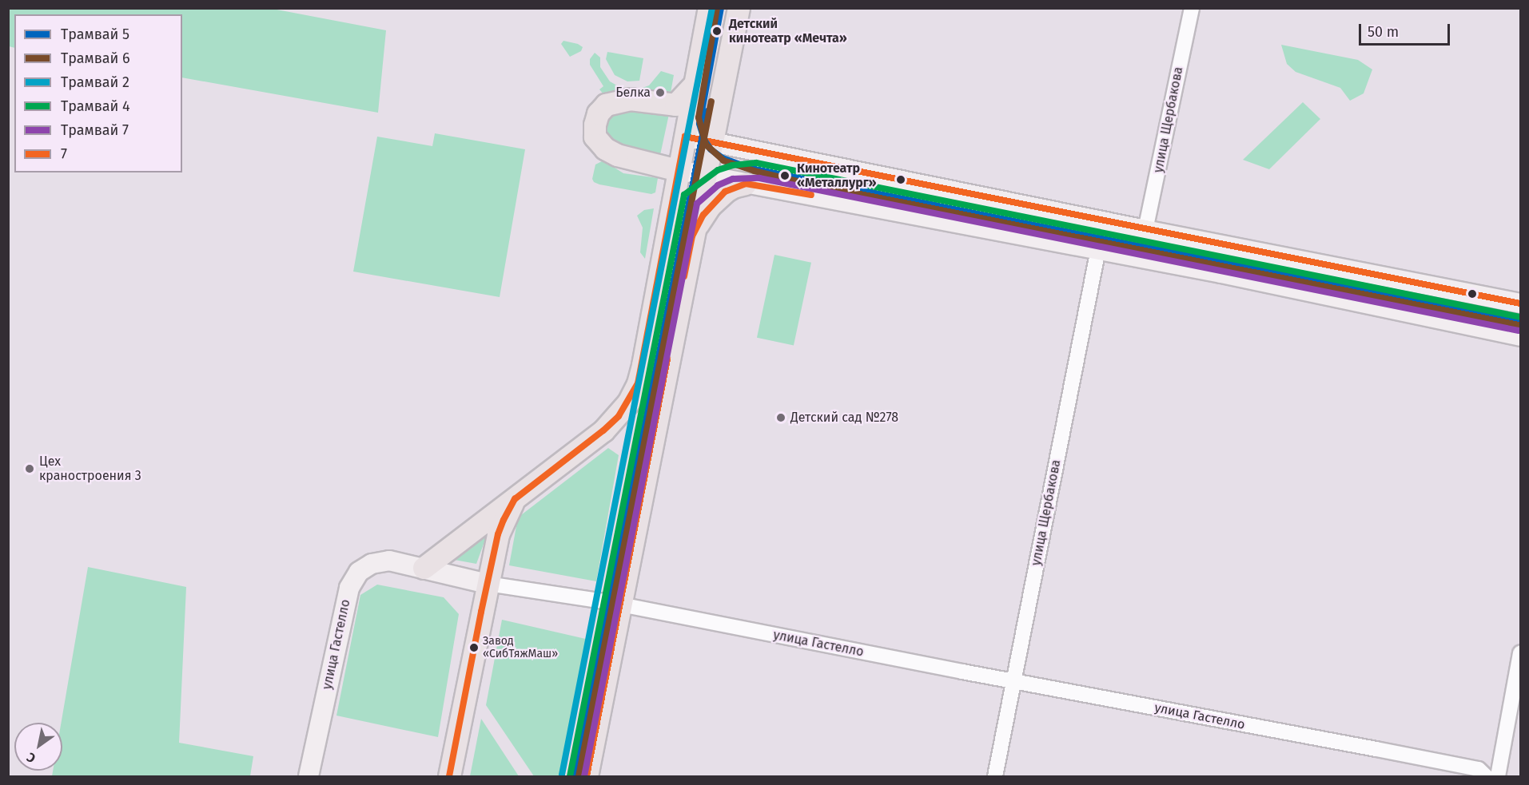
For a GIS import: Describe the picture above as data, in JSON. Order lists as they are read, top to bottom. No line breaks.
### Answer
{"streets":{"main road":["улица Гастелло"],"street":["улица Щербакова"]},"crossings":[["улица Щербакова","улица Гастелло"]],"places":["Детский кинотеатр «Мечта»","Белка","Кинотеатр «Металлург»","Детский сад №278","Цех краностроения 3","Завод «СибТяжМаш»"],"lines":["tram line 5","tram line 6","tram line 2","transit line 7","tram line 4","tram line 7"],"legend":["Трамвай 5","Трамвай 6","Трамвай 2","Трамвай 4","Трамвай 7","7"],"scale_bar":"50 m","north":"bottom left"}
